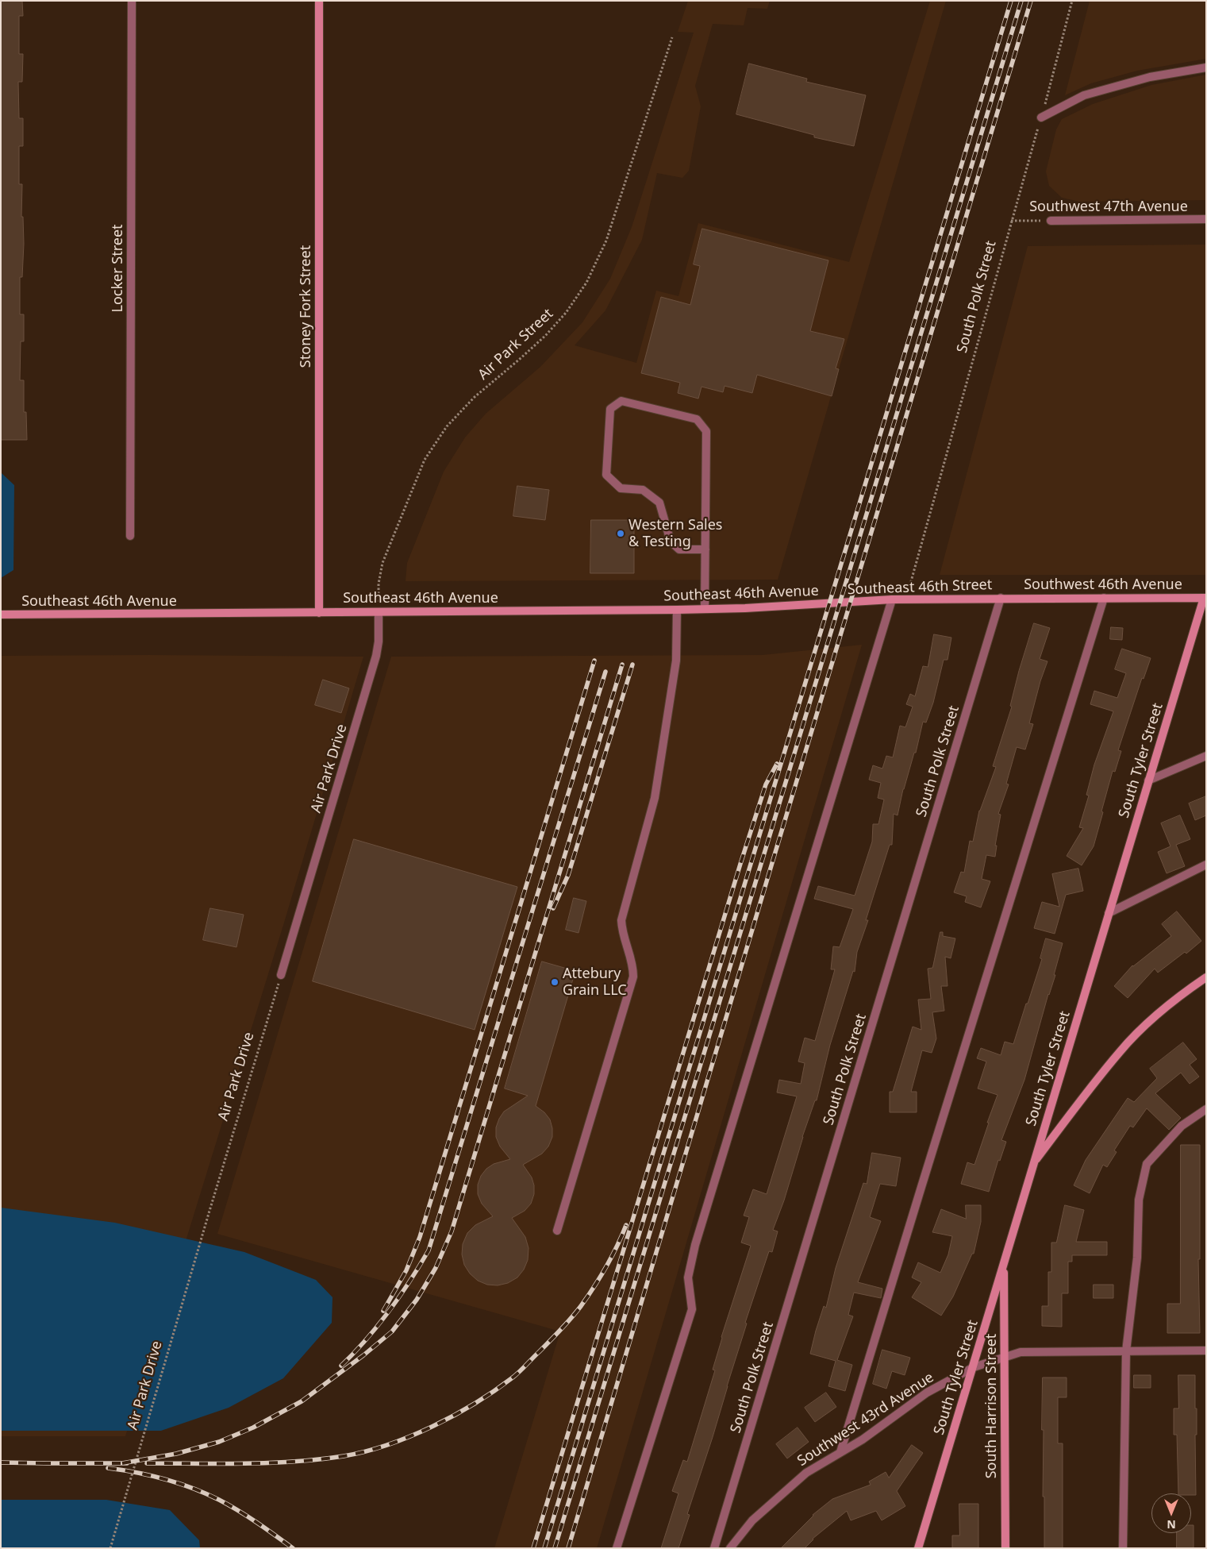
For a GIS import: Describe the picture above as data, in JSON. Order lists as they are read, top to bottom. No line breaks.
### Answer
{"streets":{"main road":["Stoney Fork Street","Southwest 46th Avenue","Southeast 46th Street","Southeast 46th Avenue","South Tyler Street","South Harrison Street"],"street":["Southwest 47th Avenue","Locker Street","South Polk Street","Air Park Drive","Southwest 43rd Avenue"],"path":["Air Park Street"]},"crossings":[["Southwest 47th Avenue","South Polk Street"],["South Polk Street","Southwest 46th Avenue"],["South Polk Street","Southeast 46th Street"],["Stoney Fork Street","Southeast 46th Avenue"],["Air Park Street","Southeast 46th Avenue"],["Air Park Street","Air Park Drive"],["Southwest 46th Avenue","Southeast 46th Street"],["Southwest 46th Avenue","South Tyler Street"],["Southeast 46th Street","Southeast 46th Avenue"],["Southeast 46th Avenue","Air Park Drive"],["South Tyler Street","South Harrison Street"],["South Tyler Street","Southwest 43rd Avenue"],["South Harrison Street","Southwest 43rd Avenue"]],"places":["Western Sales & Testing","Attebury Grain LLC"],"north":"bottom"}
